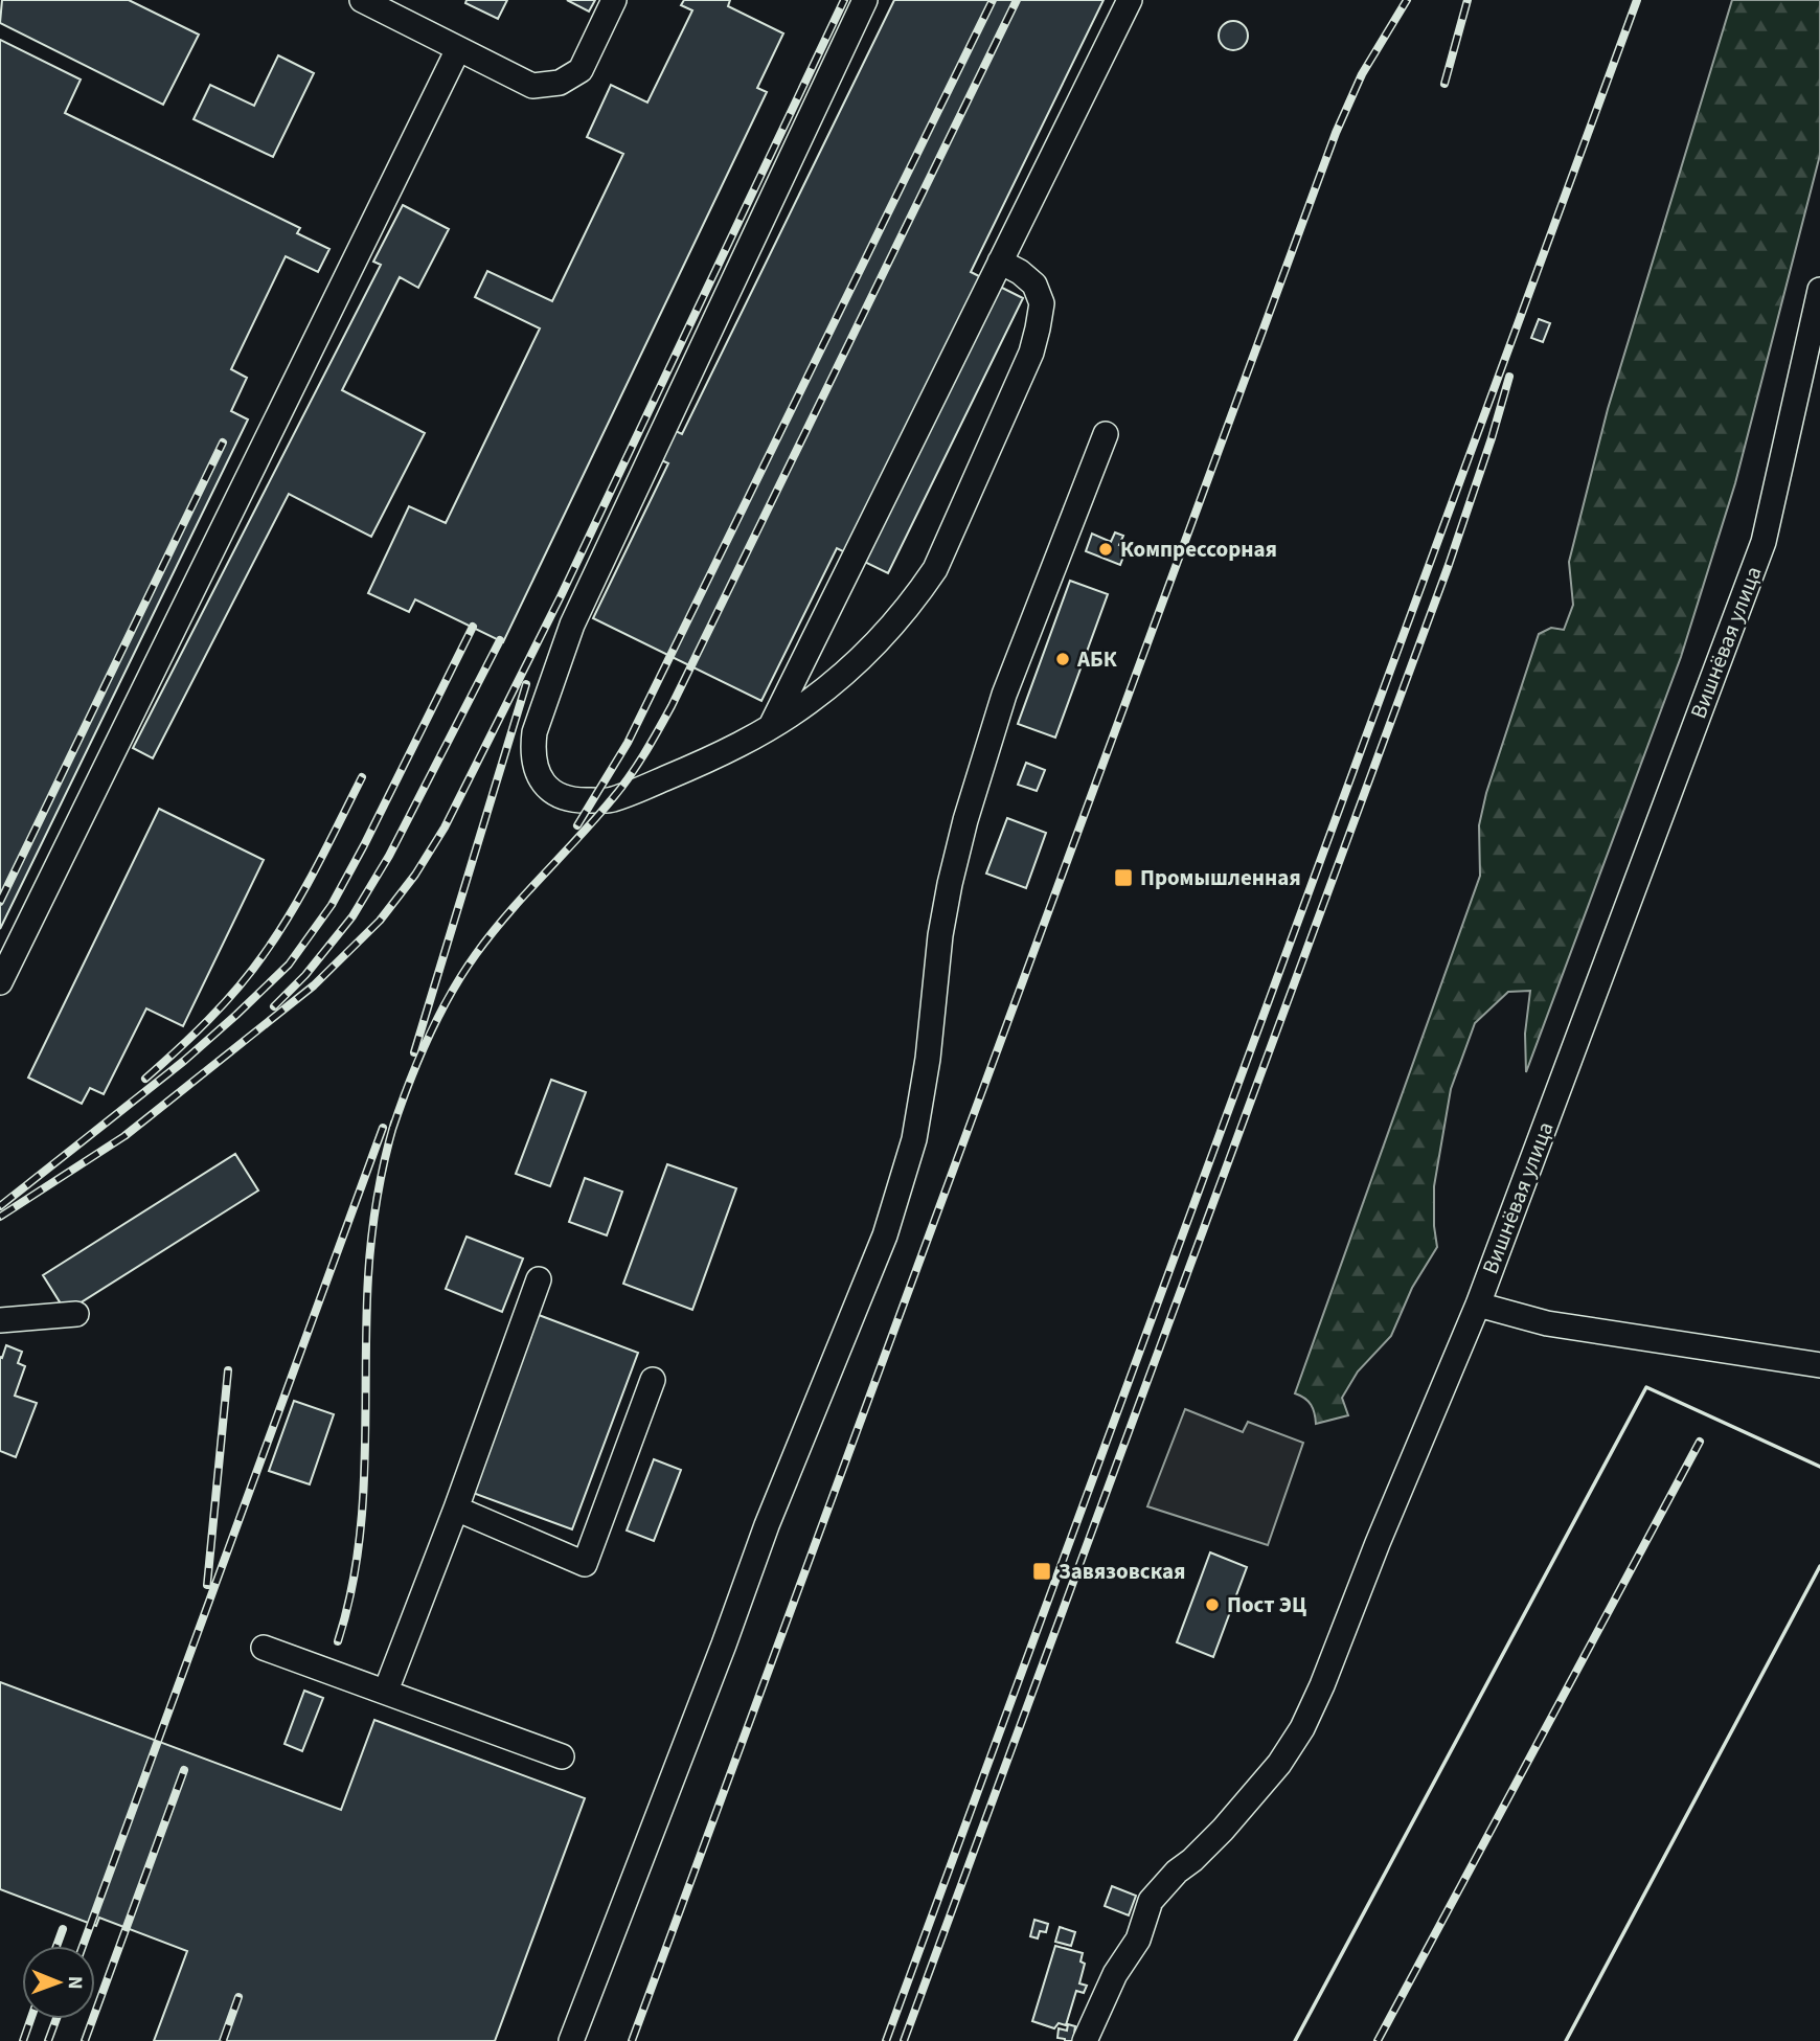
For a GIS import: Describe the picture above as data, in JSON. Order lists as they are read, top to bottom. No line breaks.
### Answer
{"streets":{"street":["Вишнёвая улица"]},"places":{"other":["Компрессорная","АБК","Пост ЭЦ"],"transit":["Промышленная","Завязовская"]},"north":"right"}
